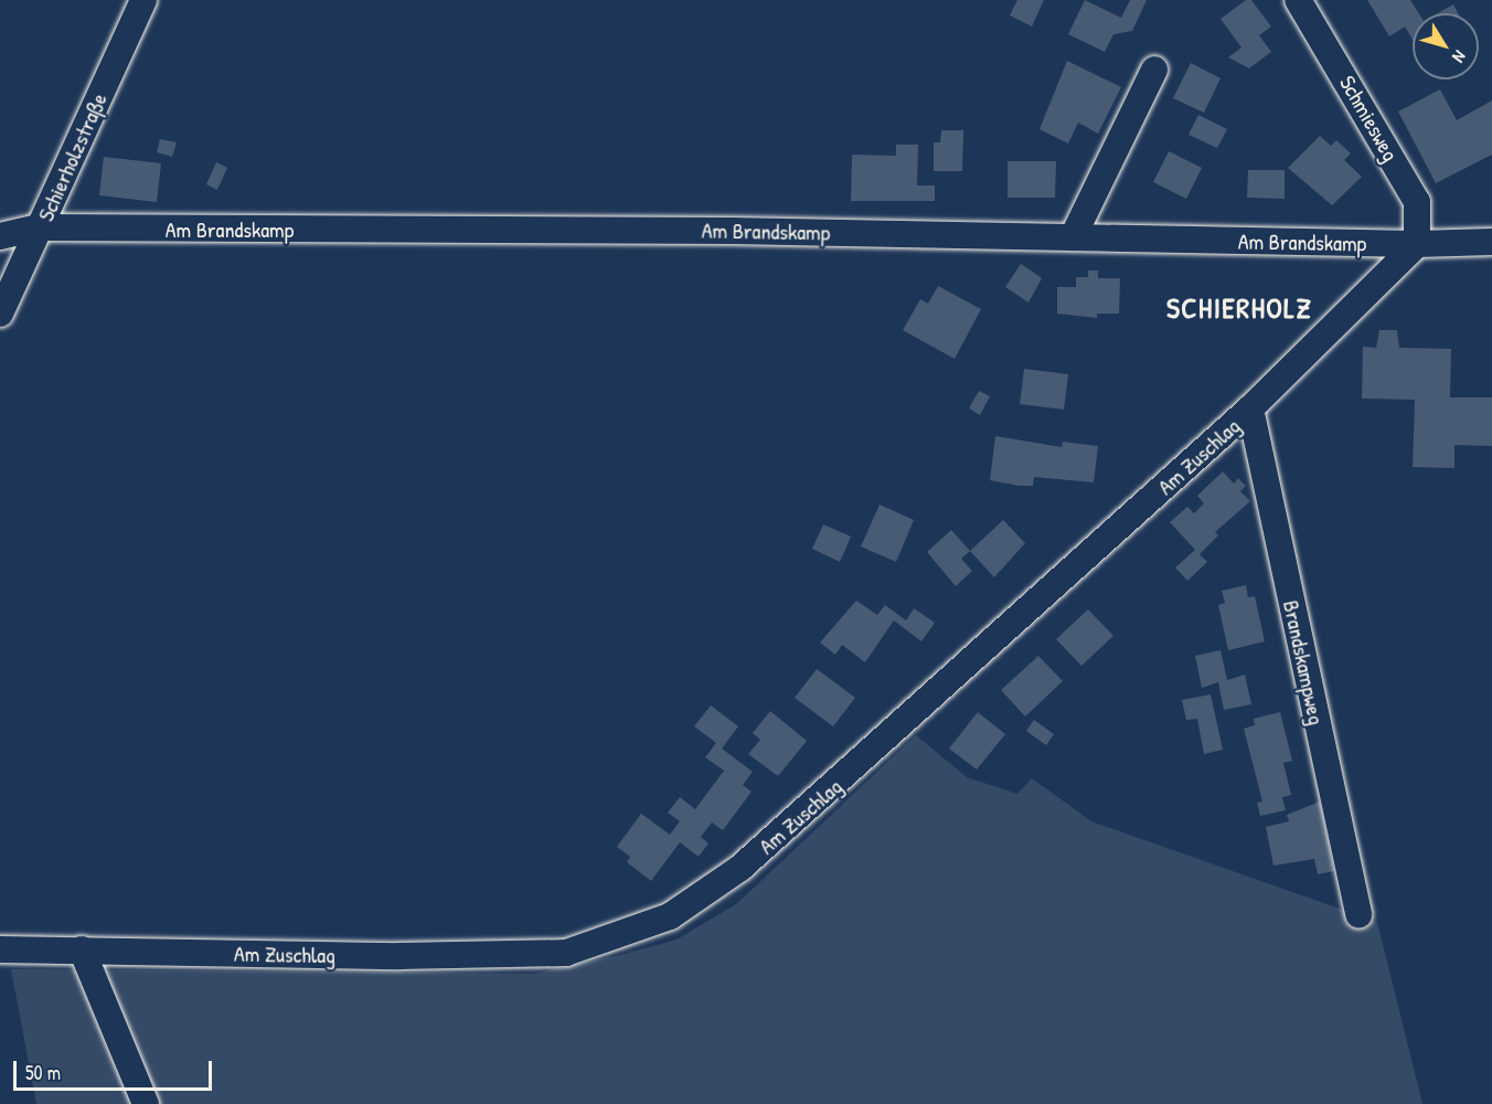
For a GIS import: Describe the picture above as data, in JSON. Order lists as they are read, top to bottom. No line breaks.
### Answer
{"streets":{"street":["Schmiesweg","Schierholzstraße","Am Brandskamp","Am Zuschlag","Brandskampweg"]},"crossings":[["Schmiesweg","Am Brandskamp"],["Schmiesweg","Am Zuschlag"],["Schierholzstraße","Am Brandskamp"],["Am Brandskamp","Am Zuschlag"],["Am Zuschlag","Brandskampweg"]],"districts":["SCHIERHOLZ"],"scale_bar":"50 m","north":"bottom right"}
